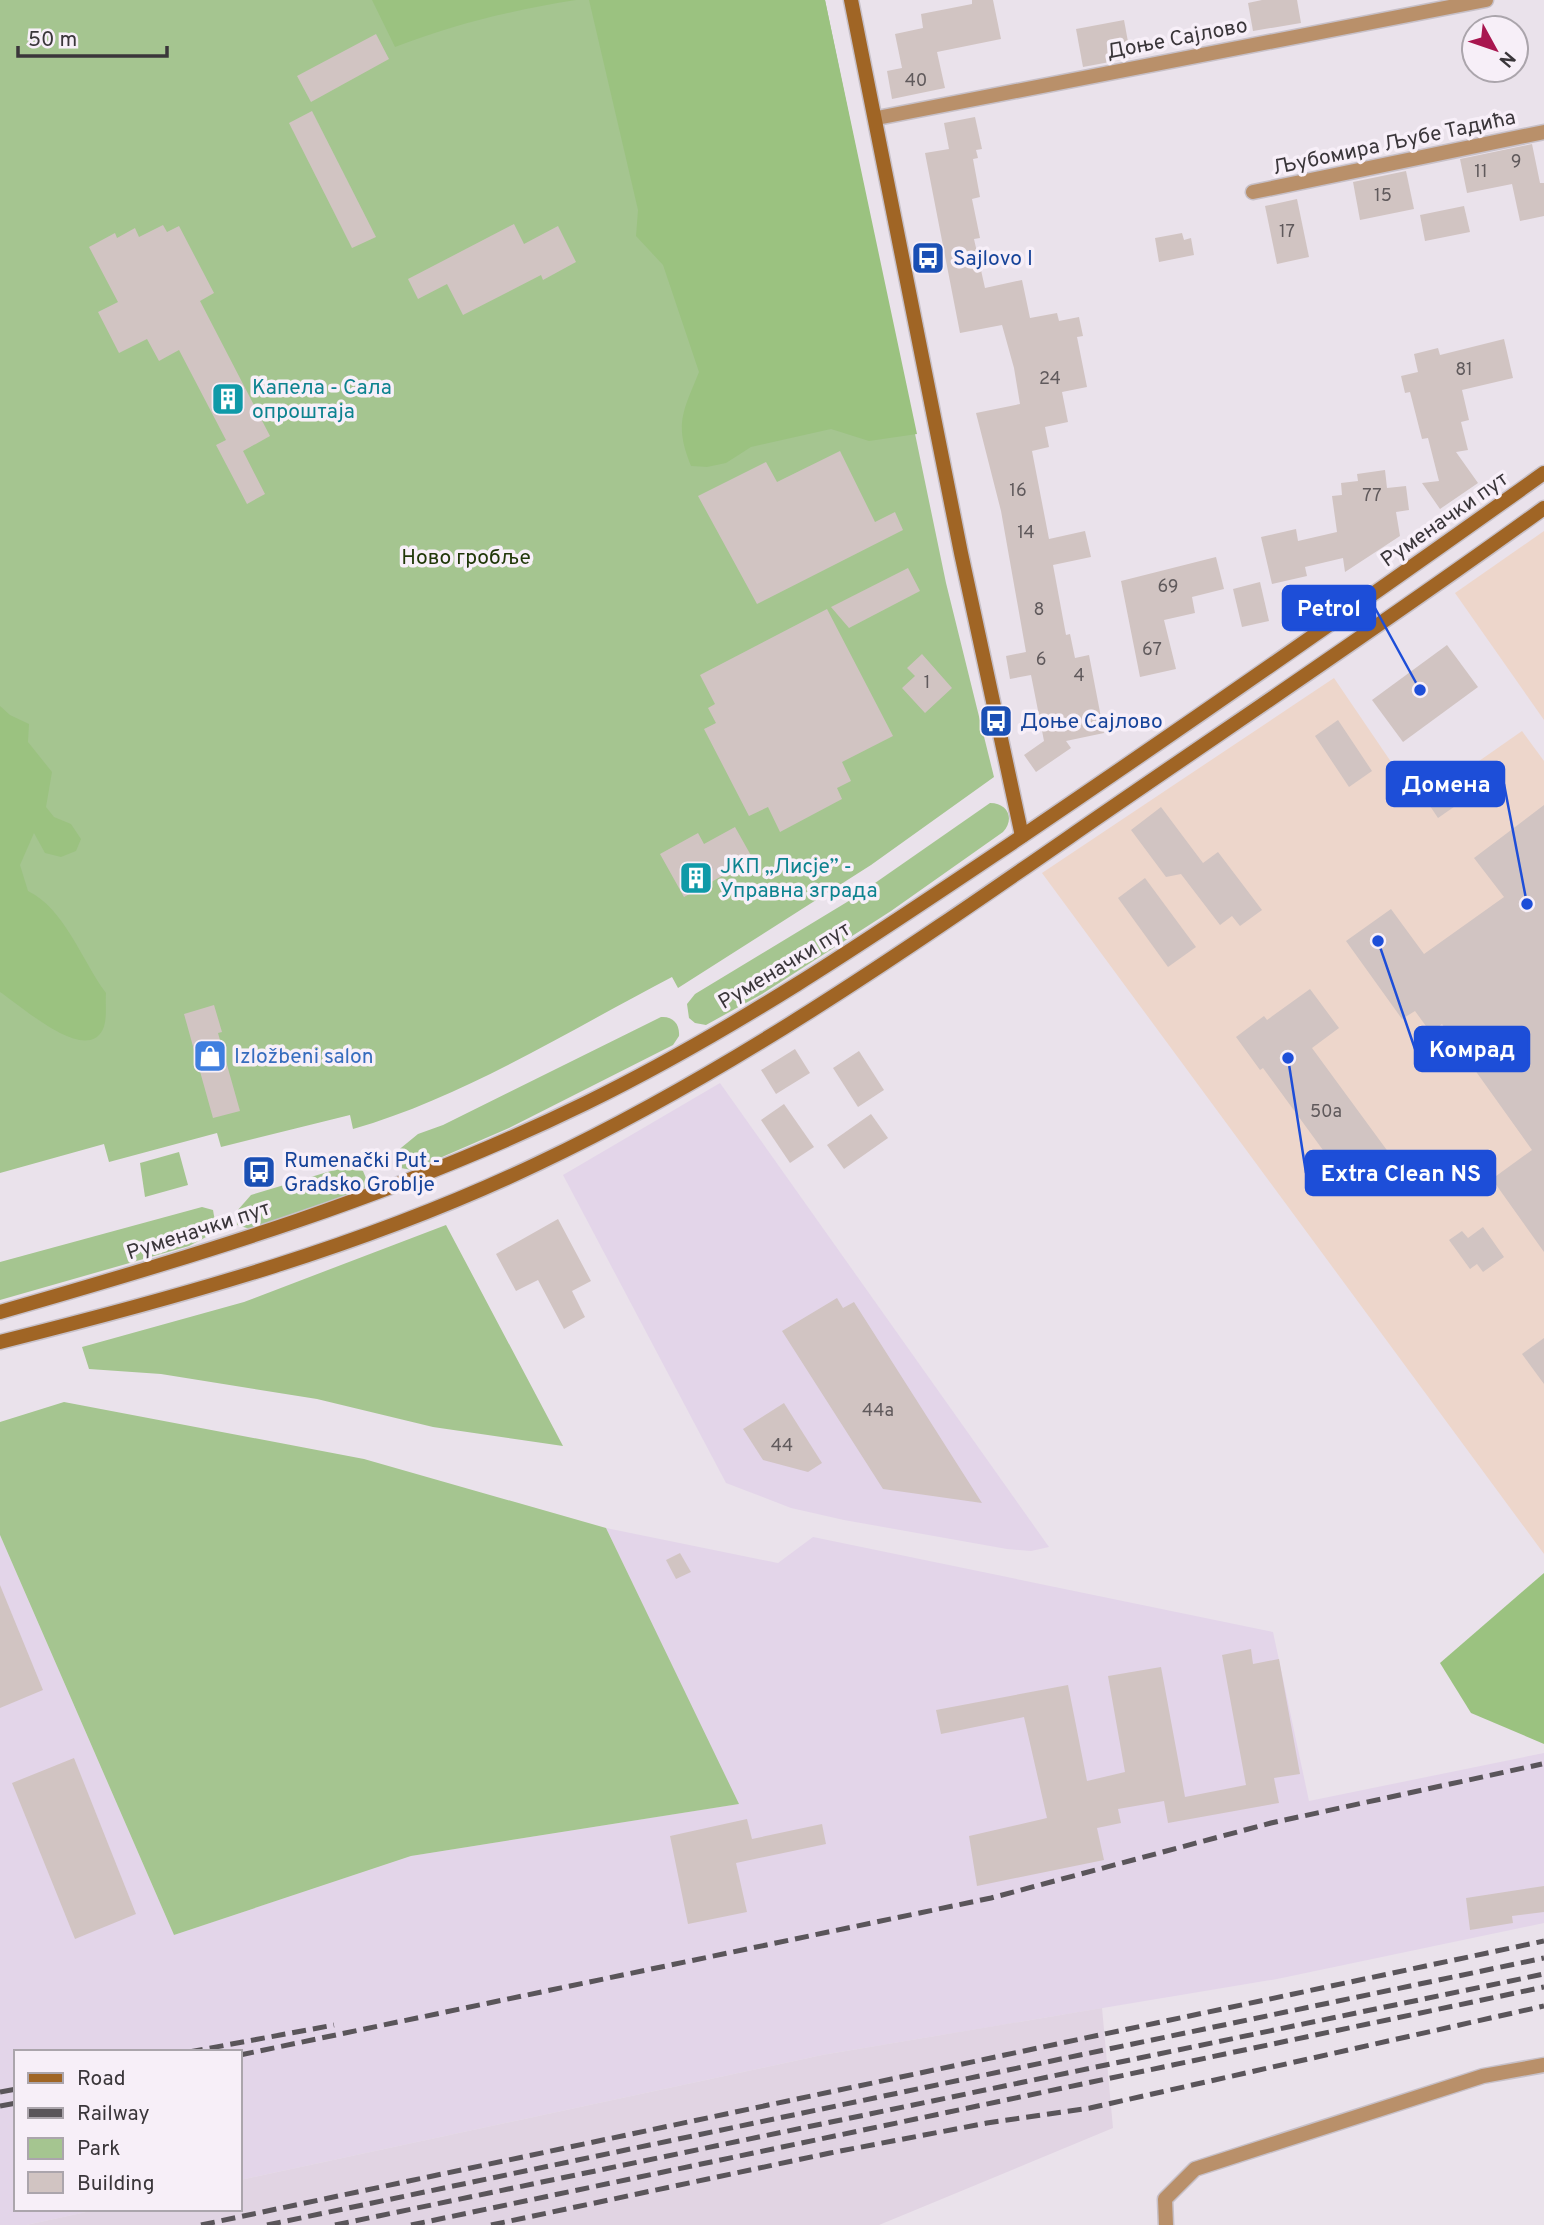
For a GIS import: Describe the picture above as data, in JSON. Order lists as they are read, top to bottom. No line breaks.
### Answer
{"streets":{"main road":["Руменачки пут"],"street":["Доње Сајлово","Љубомира Љубе Тадића"]},"parks":["Ново гробље"],"places":{"bus stop":["Sajlovo I","Доње Сајлово","Rumenački Put - Gradsko Groblje"],"building":["Капела - Сала опроштаја","ЈКП „Лисје” - Управна зграда"],"other":["Petrol","Домена","Комрад","Extra Clean NS"],"shop":["Izložbeni salon"]},"house_numbers":["40","9","11","15","17","81","24","16","77","14","69","8","67","6","4","1","50a","44a","44"],"legend":["Road","Railway","Park","Building"],"scale_bar":"50 m","north":"bottom right"}
